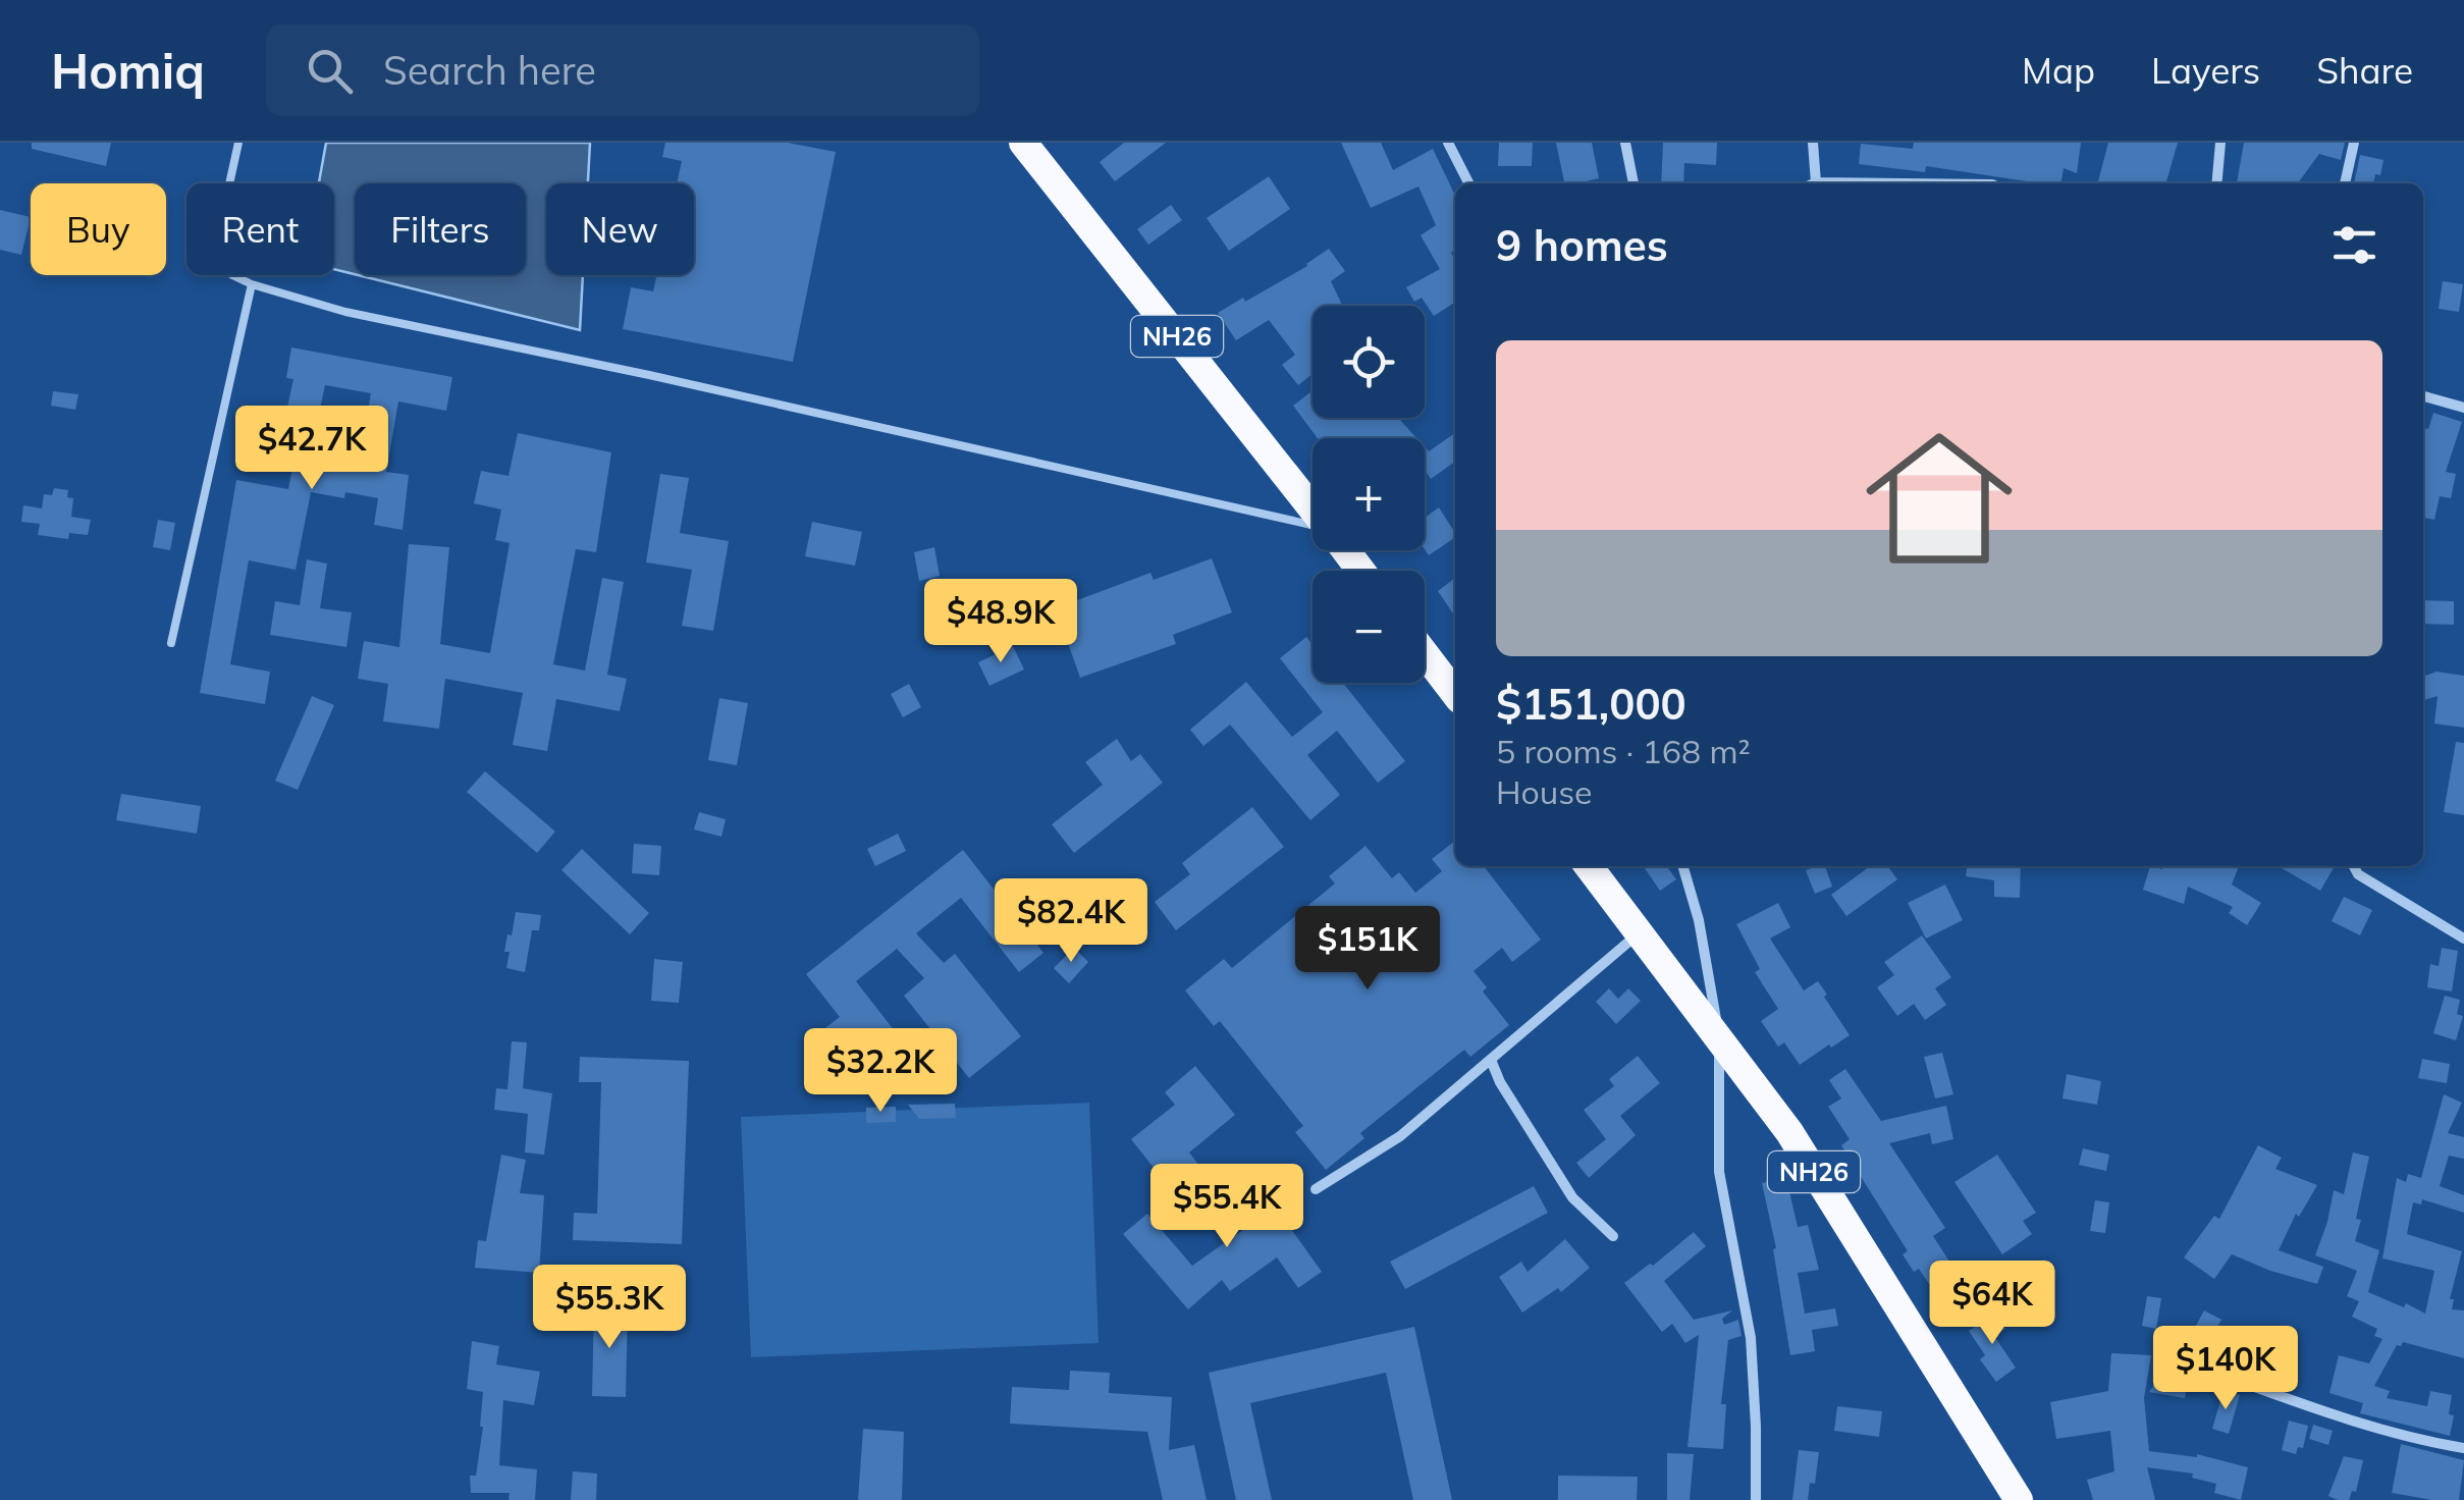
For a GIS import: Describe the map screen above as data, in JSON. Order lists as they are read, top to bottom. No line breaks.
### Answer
{"streets":{"highway":["NH26"]},"page":{"header":"Homiq","search":"Search here","nav":["Map","Layers","Share"],"chip":["Buy","Rent","Filters","New"],"heading":"9 homes","map_buttons":["+","−"],"list":[{"name":"$151,000","note":"5 rooms · 168 m² · House"}],"price":["$42.7K","$48.9K","$82.4K","$151K","$32.2K","$55.4K","$64K","$55.3K","$140K"]}}
